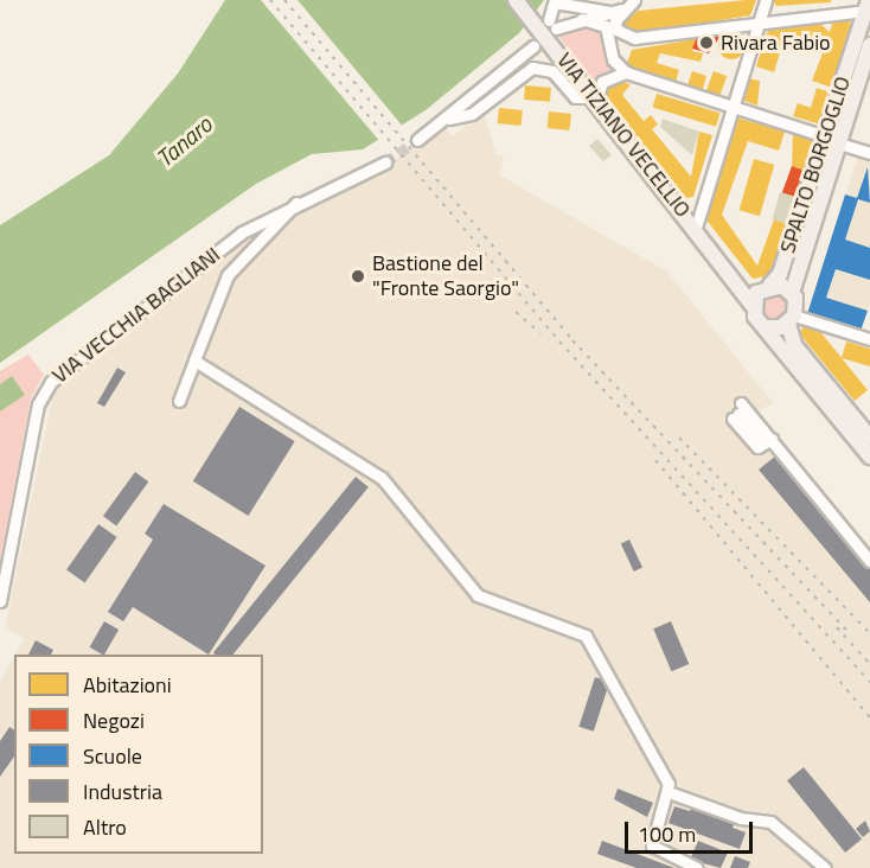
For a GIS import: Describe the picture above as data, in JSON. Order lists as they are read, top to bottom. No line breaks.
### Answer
{"streets":{"main road":["VIA TIZIANO VECELLIO","SPALTO BORGOGLIO"],"street":["VIA VECCHIA BAGLIANI"]},"crossings":[["VIA TIZIANO VECELLIO","SPALTO BORGOGLIO"]],"water":["Tanaro"],"places":["Rivara Fabio","Bastione del \"Fronte Saorgio\""],"legend":["Abitazioni","Negozi","Scuole","Industria","Altro"],"scale_bar":"100 m"}
